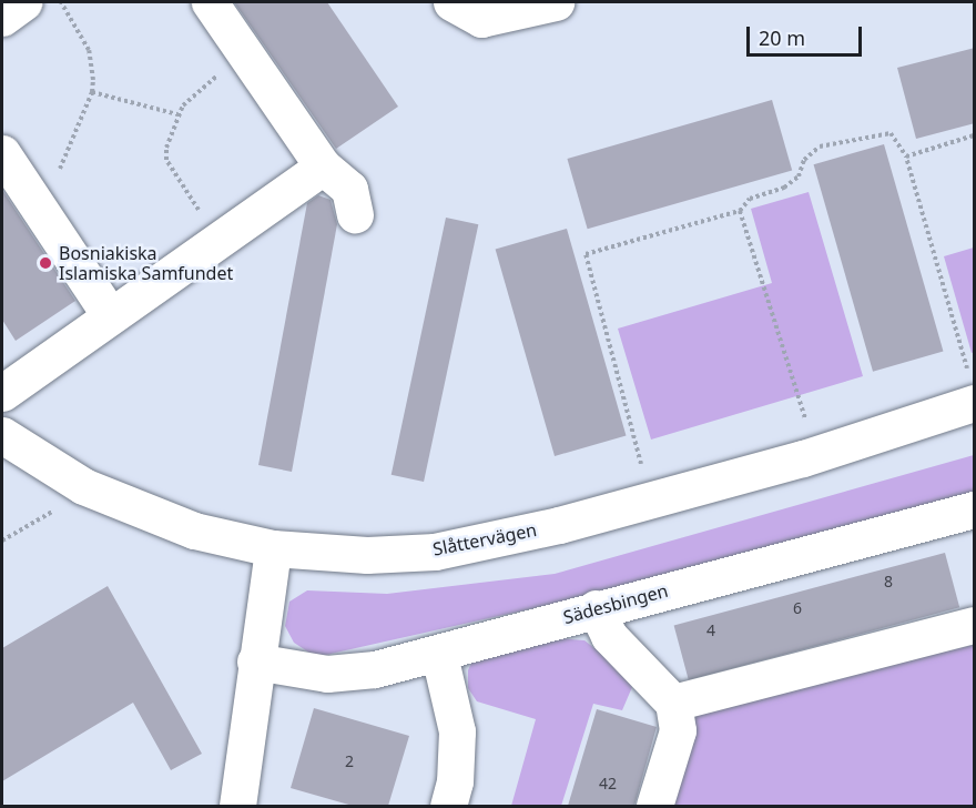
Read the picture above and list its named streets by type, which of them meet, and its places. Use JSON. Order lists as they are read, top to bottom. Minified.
{"streets":{"street":["Slåttervägen","Sädesbingen"]},"places":["Bosniakiska Islamiska Samfundet"],"house_numbers":["8","6","4","2","42"],"scale_bar":"20 m"}
